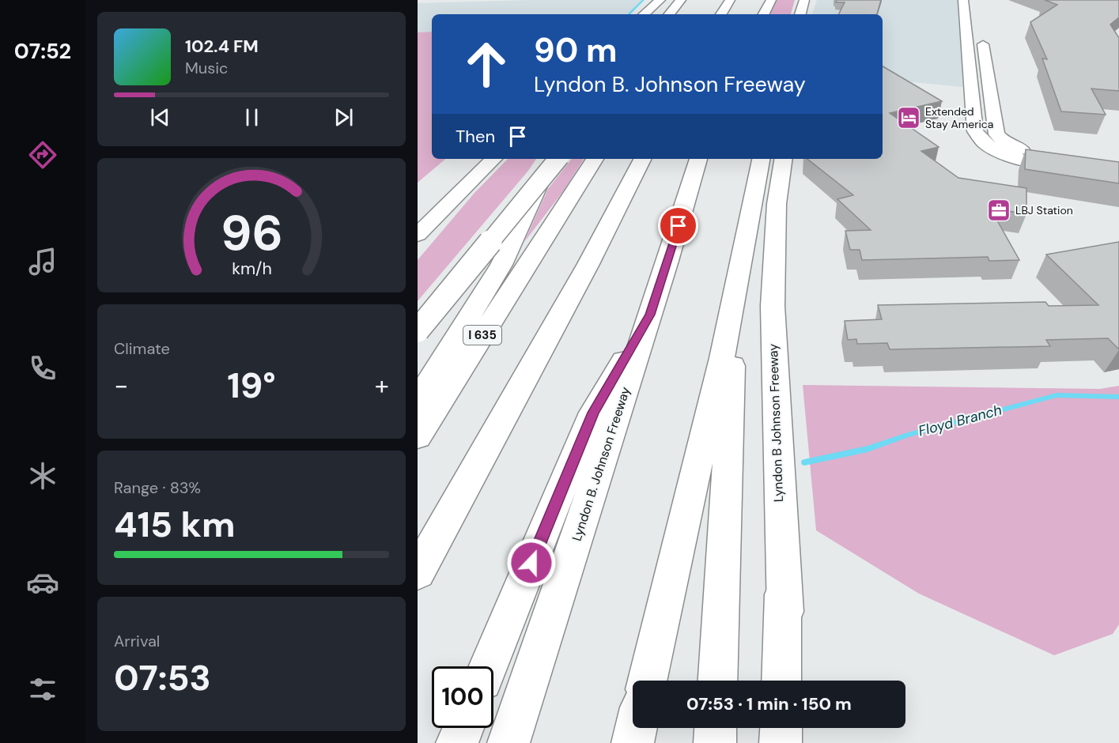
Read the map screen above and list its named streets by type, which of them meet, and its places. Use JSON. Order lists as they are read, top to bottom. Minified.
{"streets":{"main road":["I 635","Lyndon B Johnson Freeway","Lyndon B. Johnson Freeway"]},"water":["Floyd Branch"],"places":{"hotel":["Extended Stay America"],"office":["LBJ Station"]},"page":{"tabs":"07:52","turn":["90 m","Lyndon B. Johnson Freeway"],"song":["102.4 FM","Music"],"then":"Then","tile":["Climate",["Range · 83%","415 km"],["Arrival","07:53"]],"heat":["−","19°","+"],"limit":"100","trip":"07:53 · 1 min · 150 m","gauge":["96","km/h"]}}
